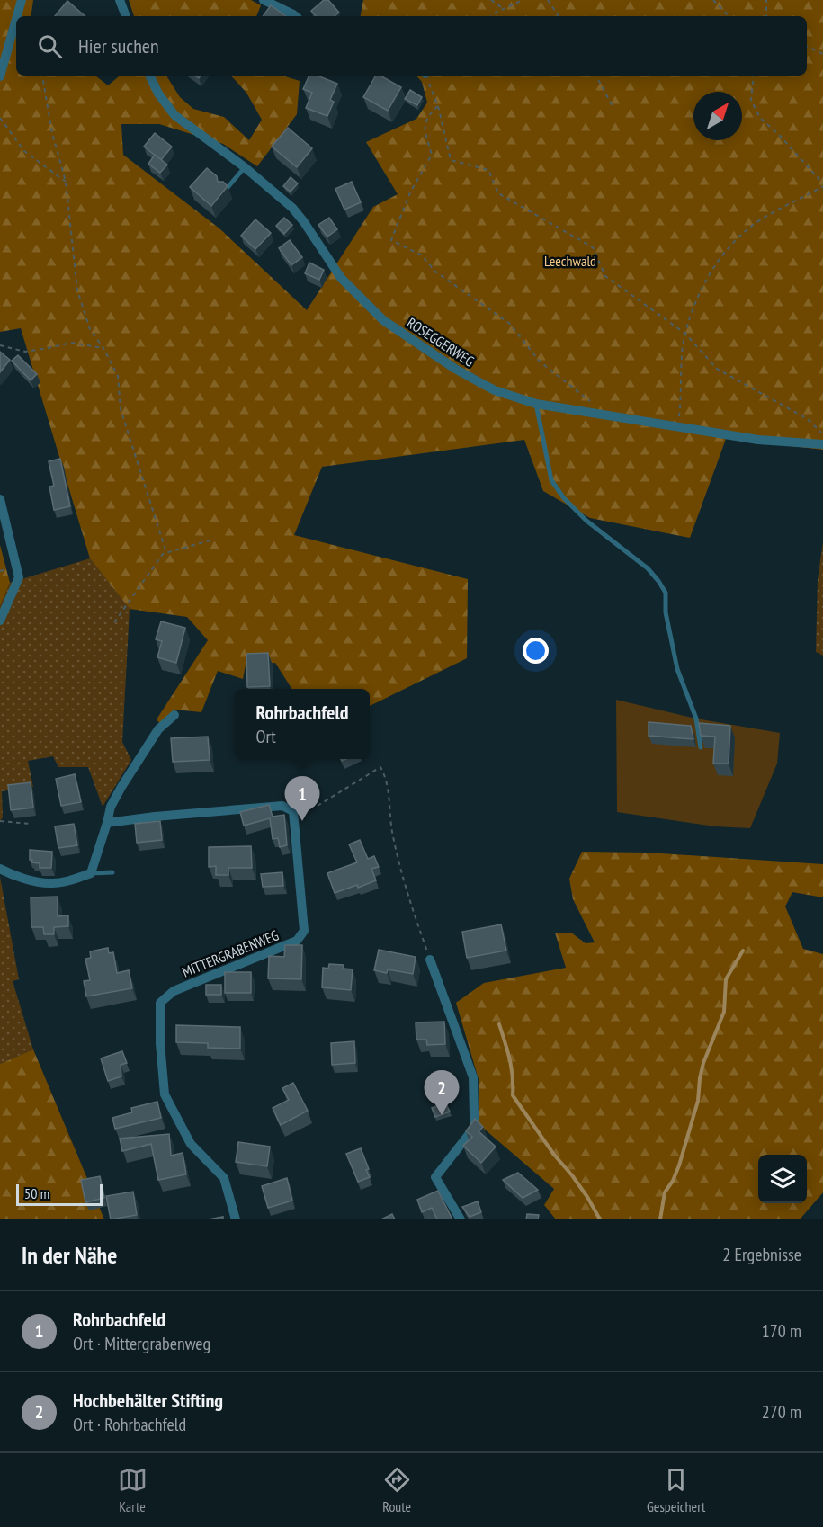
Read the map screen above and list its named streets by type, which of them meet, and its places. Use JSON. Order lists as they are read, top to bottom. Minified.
{"streets":{"street":["ROSEGGERWEG","MITTERGRABENWEG"]},"parks":["Leechwald"],"scale_bar":"50 m","north":"top right","page":{"search":"Hier suchen","popup":["Rohrbachfeld","Ort"],"pins":["1","2"],"scale":"50 m","heading":["In der Nähe","2 Ergebnisse"],"list":[{"mark":"1","name":"Rohrbachfeld","note":"Ort · Mittergrabenweg","value":"170 m"},{"mark":"2","name":"Hochbehälter Stifting","note":"Ort · Rohrbachfeld","value":"270 m"}],"nav":["Karte","Route","Gespeichert"]}}
